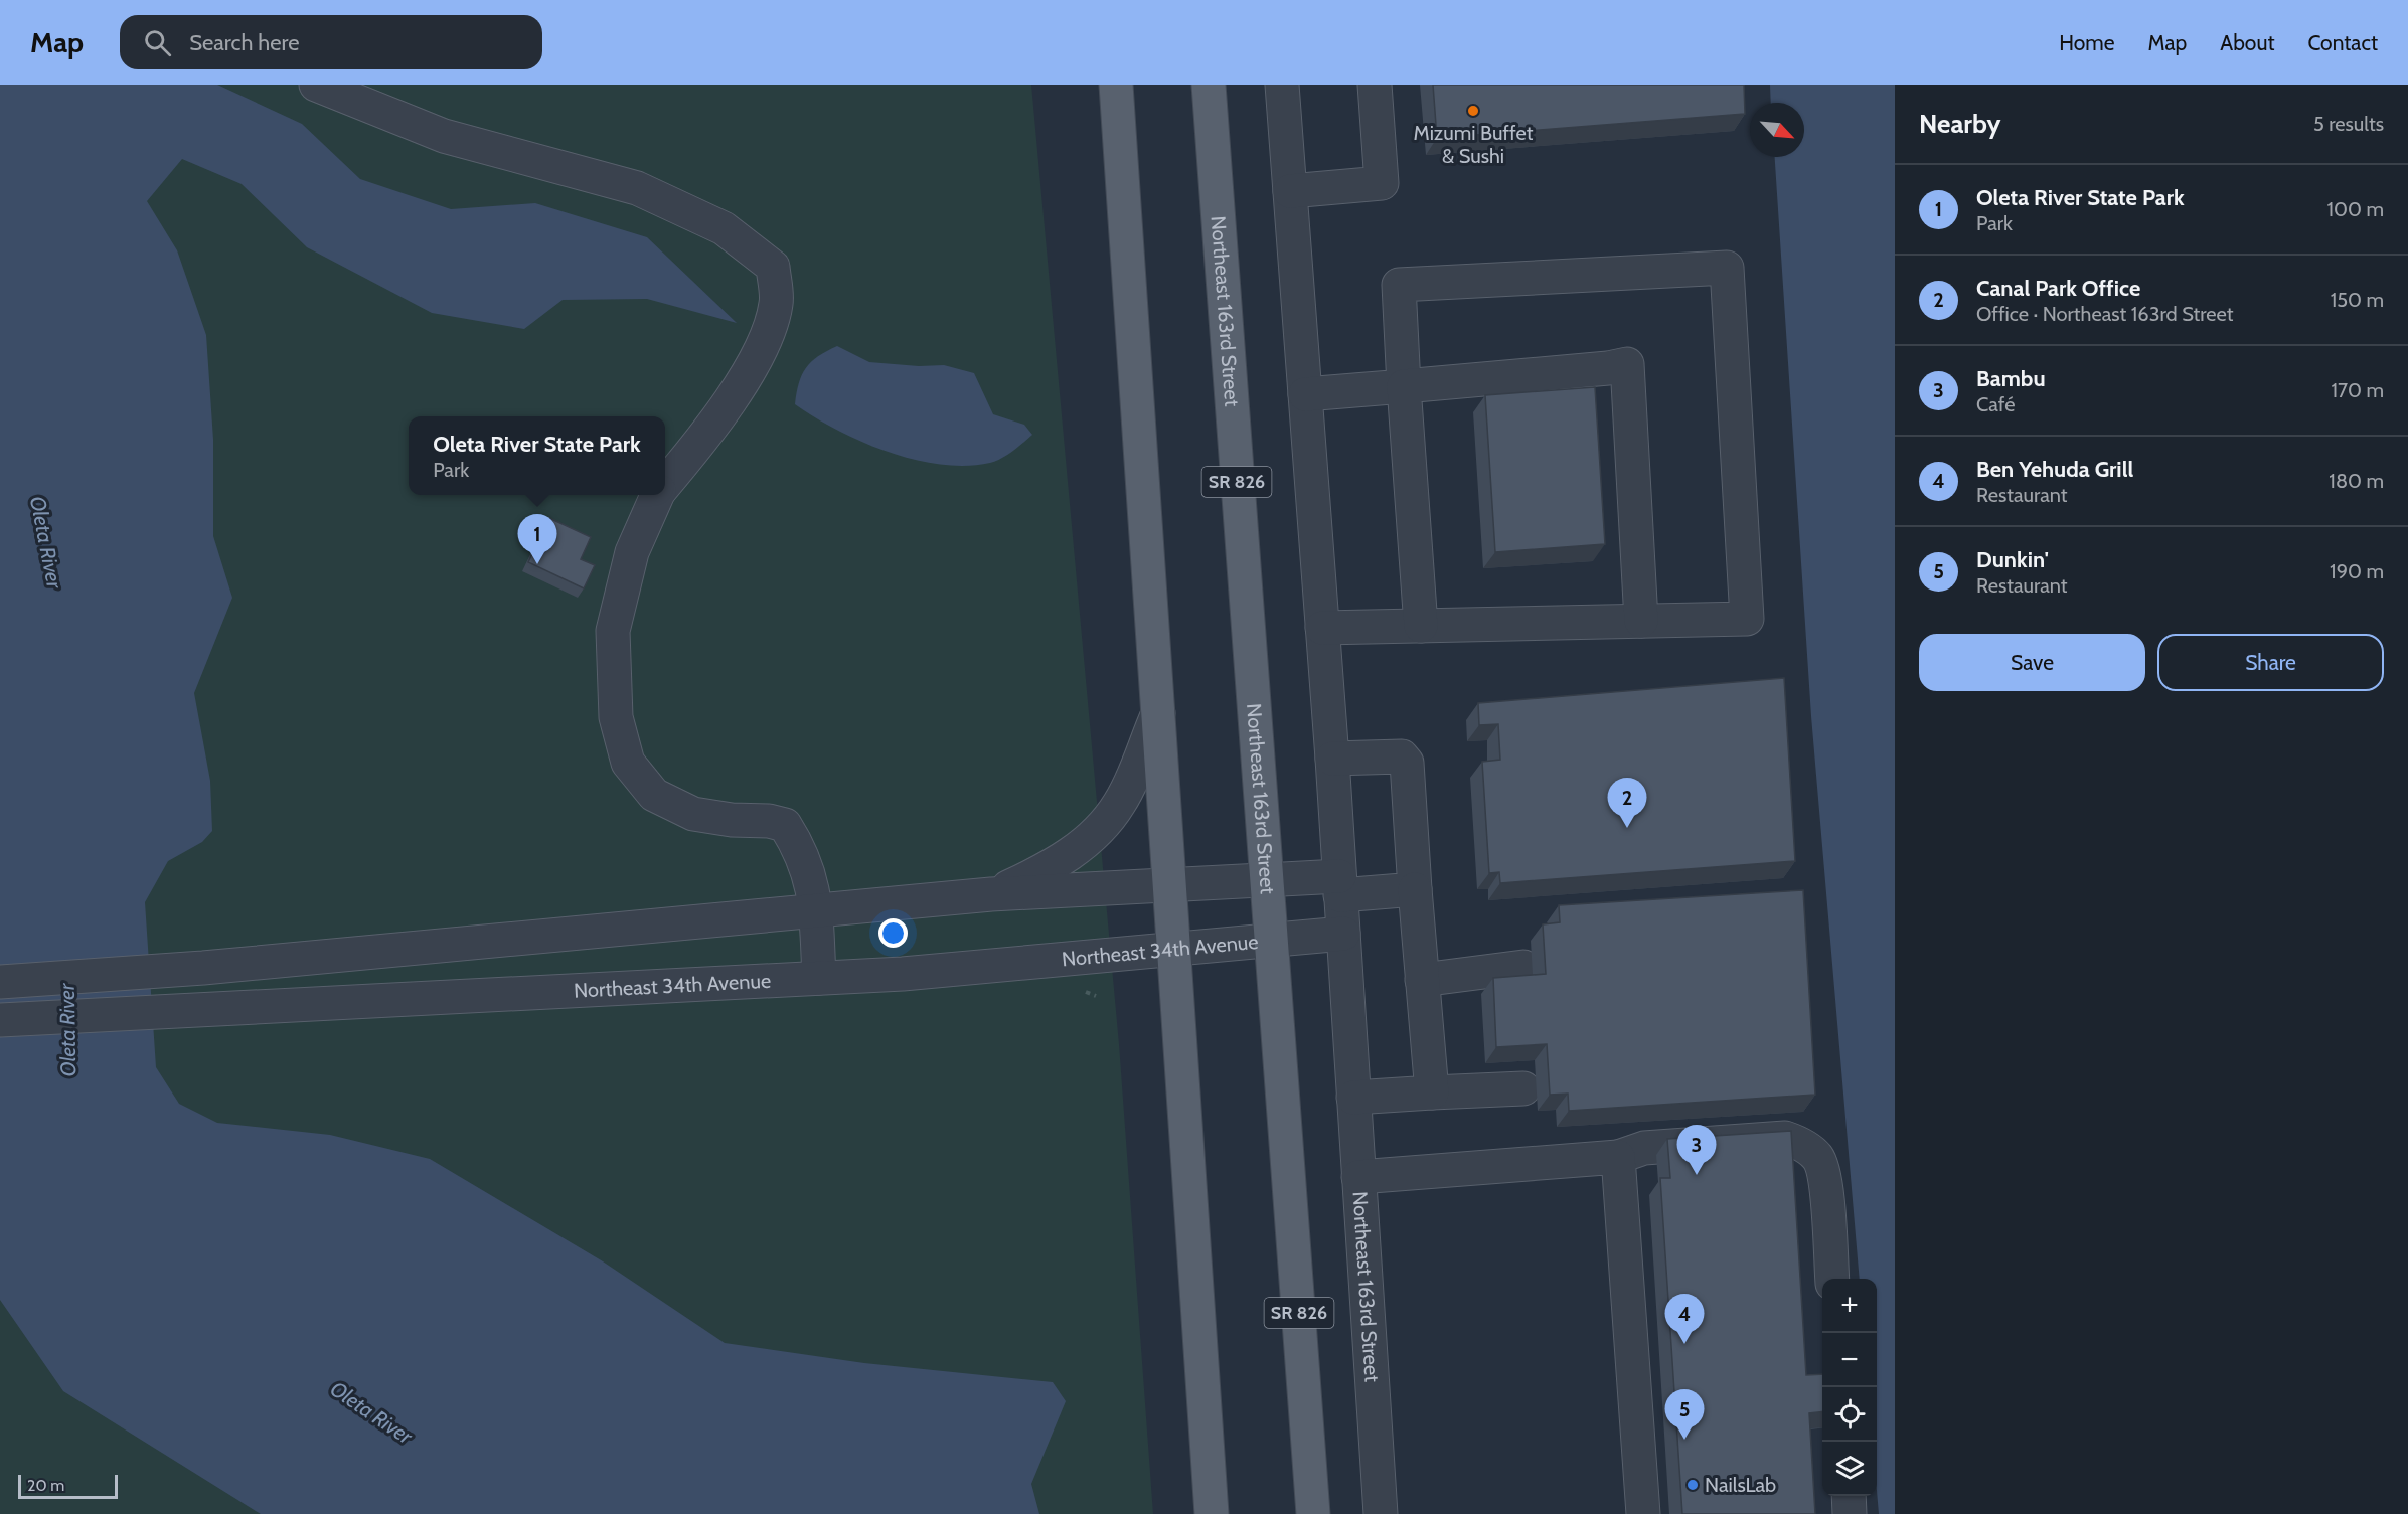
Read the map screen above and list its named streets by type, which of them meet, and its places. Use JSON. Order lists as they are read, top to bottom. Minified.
{"streets":{"main road":["Northeast 163rd Street","SR 826"],"street":["Northeast 34th Avenue"]},"crossings":[["Northeast 163rd Street","Northeast 34th Avenue"]],"water":["Oleta River"],"places":["Mizumi Buffet & Sushi","NailsLab"],"scale_bar":"20 m","north":"bottom right","page":{"header":"Map","search":"Search here","nav":["Home","Map","About","Contact"],"heading":["Nearby","5 results"],"list":[{"mark":"1","name":"Oleta River State Park","note":"Park","value":"100 m"},{"mark":"2","name":"Canal Park Office","note":"Office · Northeast 163rd Street","value":"150 m"},{"mark":"3","name":"Bambu","note":"Café","value":"170 m"},{"mark":"4","name":"Ben Yehuda Grill","note":"Restaurant","value":"180 m"},{"mark":"5","name":"Dunkin'","note":"Restaurant","value":"190 m"}],"popup":["Oleta River State Park","Park"],"pins":["1","2","3","4","5"],"buttons":["Save","Share"],"map_buttons":["+","−"],"scale":"20 m"}}
